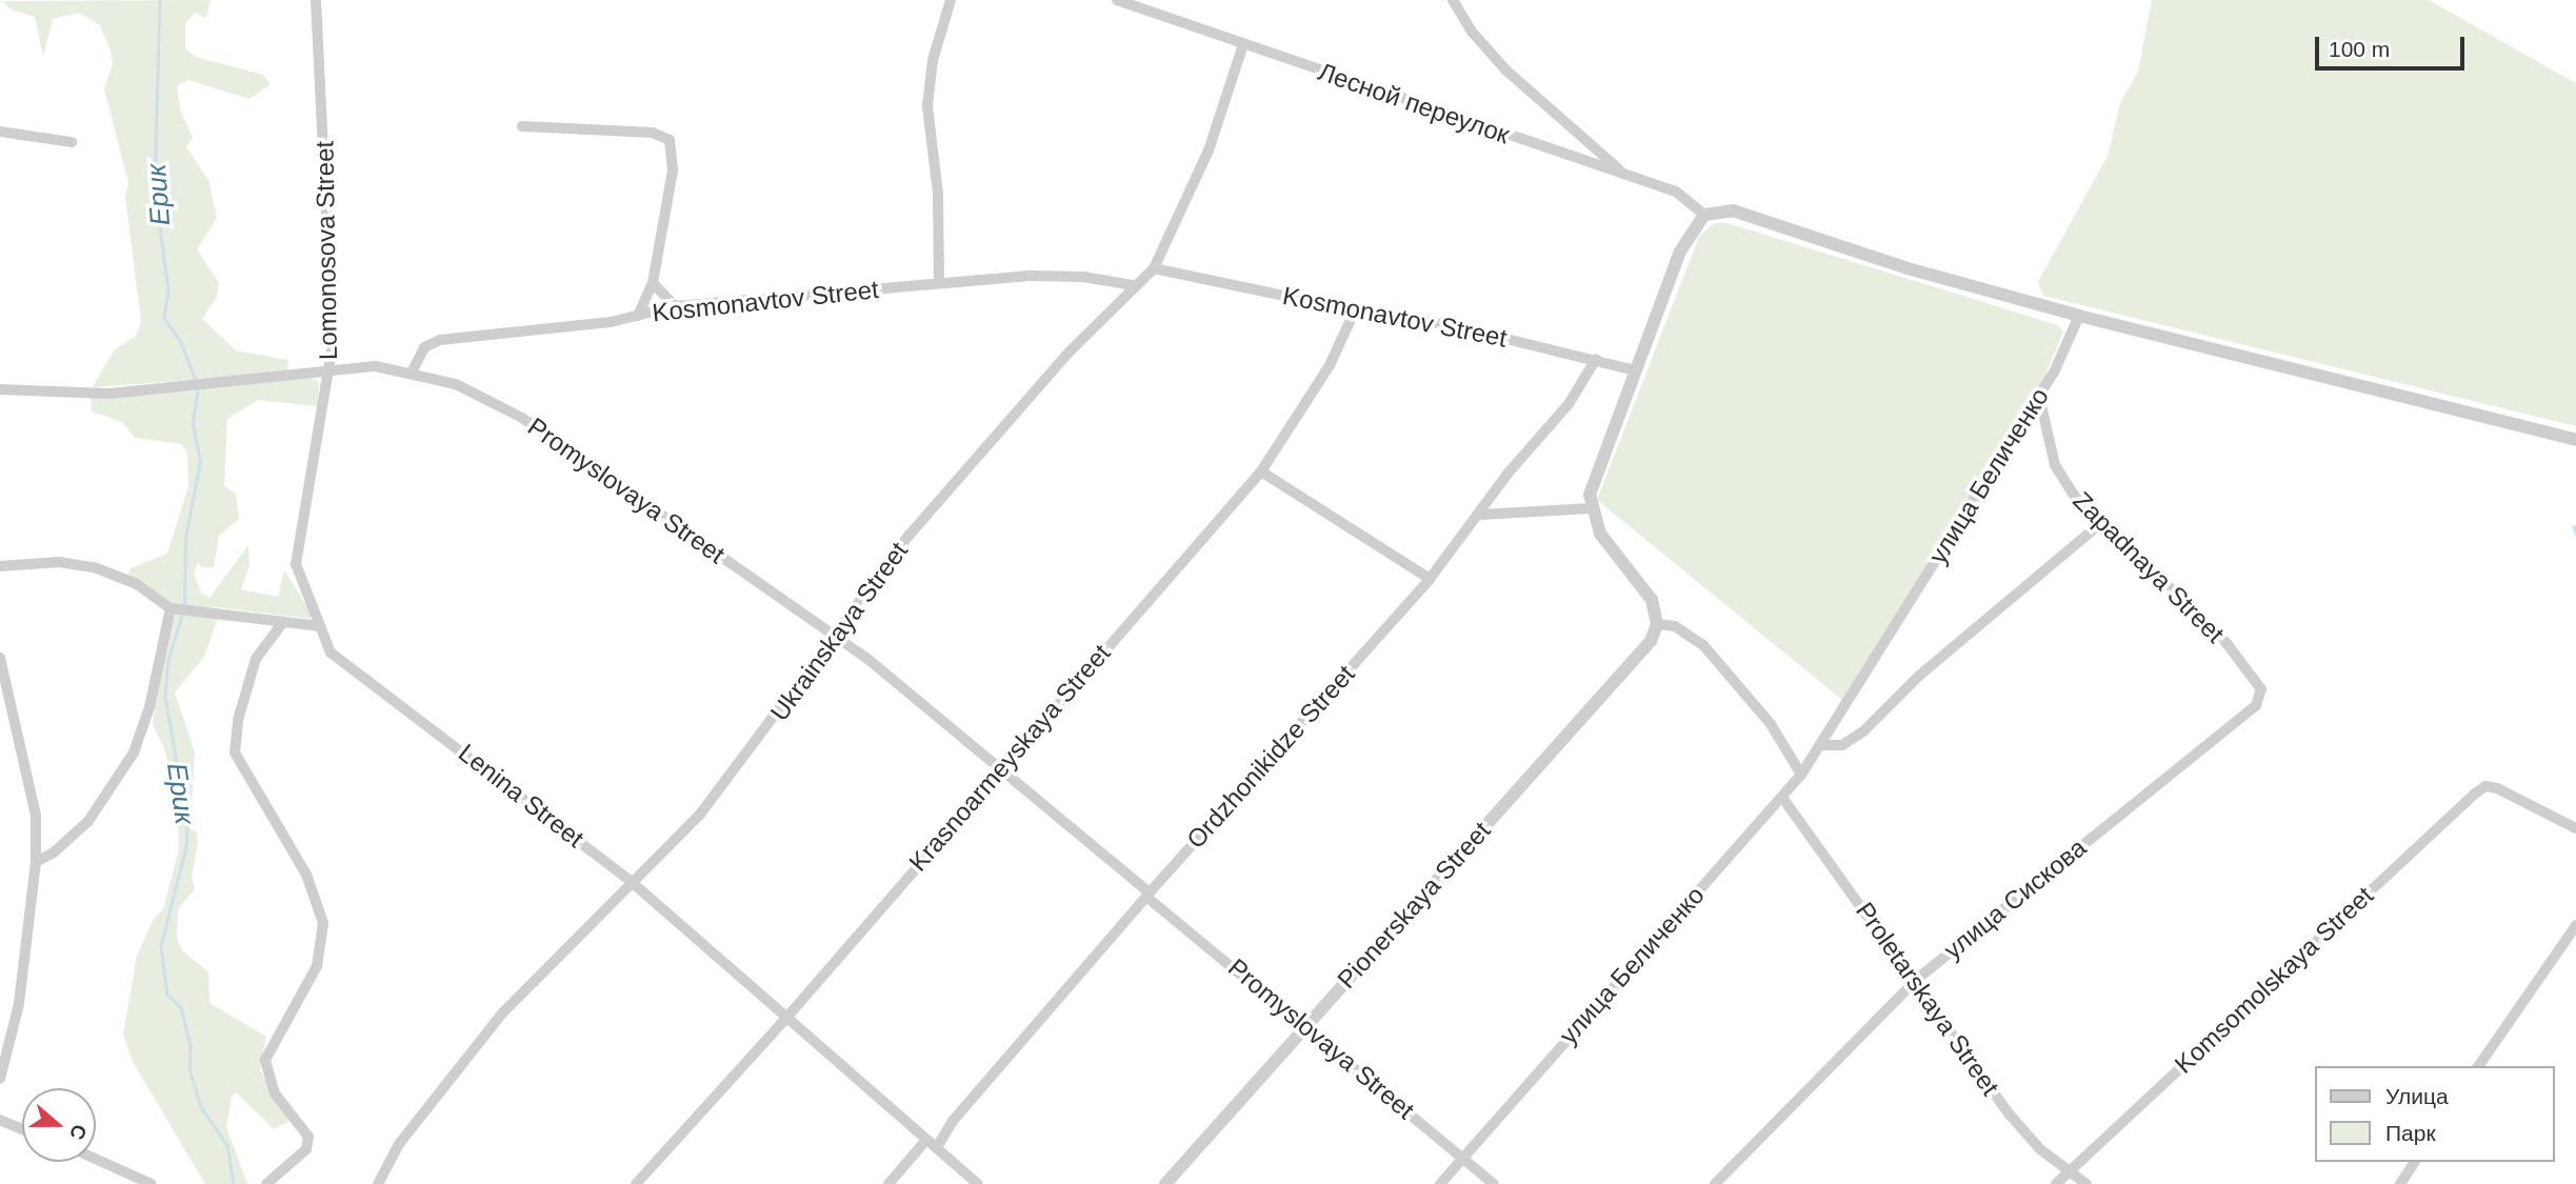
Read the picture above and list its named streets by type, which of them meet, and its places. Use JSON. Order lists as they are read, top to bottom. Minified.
{"streets":{"street":["Лесной переулок","Lomonosova Street","Kosmonavtov Street","улица Беличенко","Promyslovaya Street","Zapadnaya Street","Ukrainskaya Street","Ordzhonikidze Street","Krasnoarmeyskaya Street","Lenina Street","улица Сискова","Pionerskaya Street","Komsomolskaya Street","Proletarskaya Street"]},"crossings":[["Лесной переулок","Ukrainskaya Street"],["Lomonosova Street","Promyslovaya Street"],["Lomonosova Street","Lenina Street"],["Kosmonavtov Street","Promyslovaya Street"],["Kosmonavtov Street","Ukrainskaya Street"],["Kosmonavtov Street","Ordzhonikidze Street"],["Kosmonavtov Street","Krasnoarmeyskaya Street"],["улица Беличенко","Promyslovaya Street"],["улица Беличенко","Zapadnaya Street"],["улица Беличенко","Proletarskaya Street"],["Promyslovaya Street","Ukrainskaya Street"],["Promyslovaya Street","Ordzhonikidze Street"],["Promyslovaya Street","Krasnoarmeyskaya Street"],["Promyslovaya Street","Pionerskaya Street"],["Zapadnaya Street","улица Сискова"],["Ukrainskaya Street","Lenina Street"],["Ordzhonikidze Street","Lenina Street"],["Krasnoarmeyskaya Street","Lenina Street"],["улица Сискова","Proletarskaya Street"],["Komsomolskaya Street","Proletarskaya Street"]],"water":["Ерик"],"legend":["Улица","Парк"],"scale_bar":"100 m","north":"right"}
